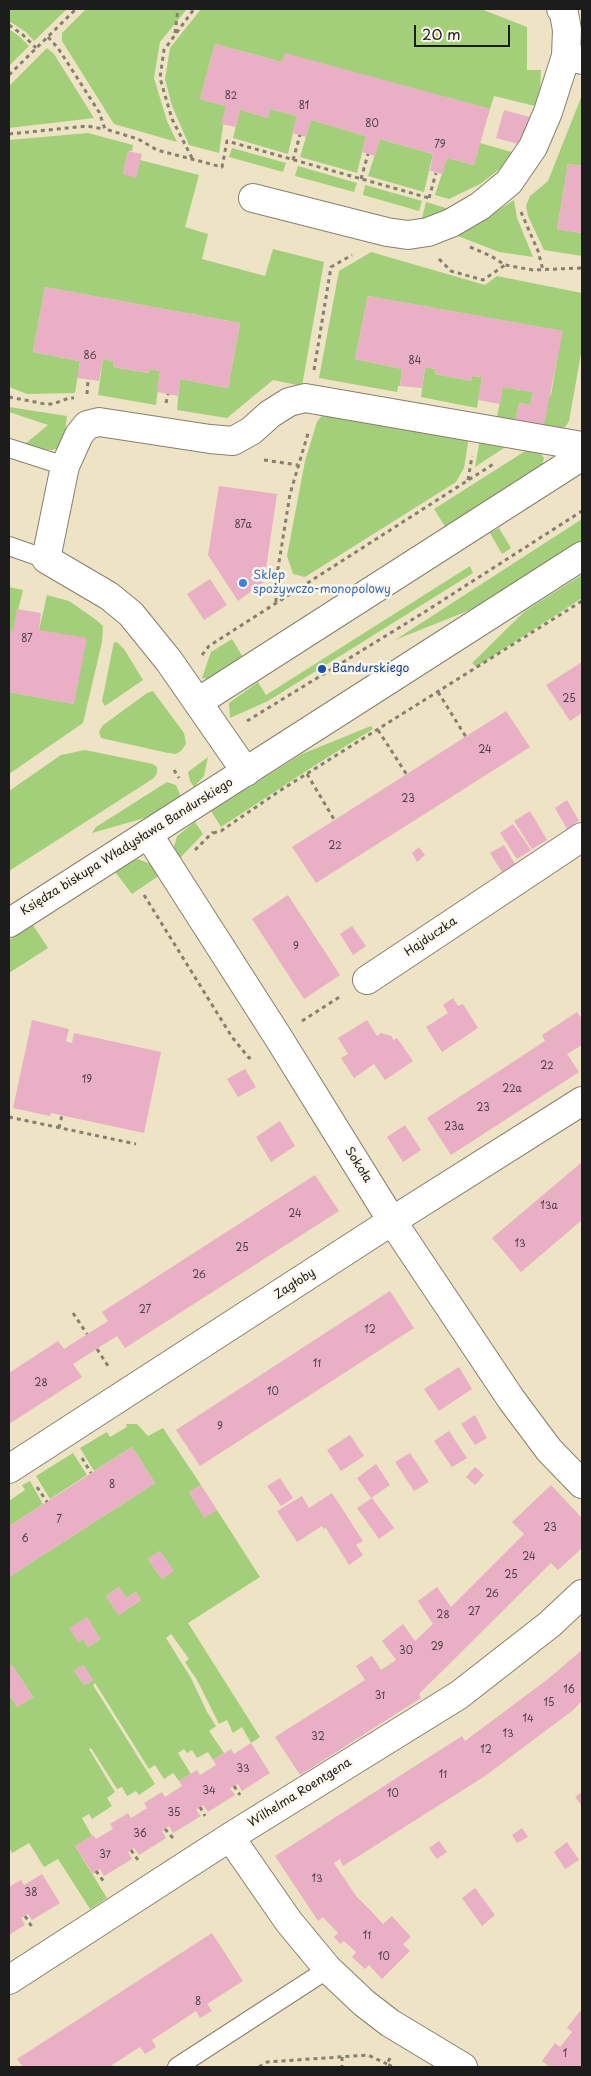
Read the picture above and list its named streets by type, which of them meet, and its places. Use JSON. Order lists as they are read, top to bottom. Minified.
{"streets":{"street":["Księdza biskupa Władysława Bandurskiego","Hajduczka","Sokoła","Zagłoby","Wilhelma Roentgena"]},"crossings":[["Księdza biskupa Władysława Bandurskiego","Sokoła"],["Sokoła","Zagłoby"]],"places":["Sklep spożywczo-monopolowy","Bandurskiego"],"house_numbers":["82","81","80","79","86","84","87a","87","25","24","23","22","9","22","19","22a","23","23a","13a","24","13","25","26","27","12","11","28","10","9","8","7","23","6","24","25","26","27","28","29","30","16","31","15","14","13","32","12","33","11","34","10","35","36","37","13","38","11","10","8","1"],"scale_bar":"20 m"}
